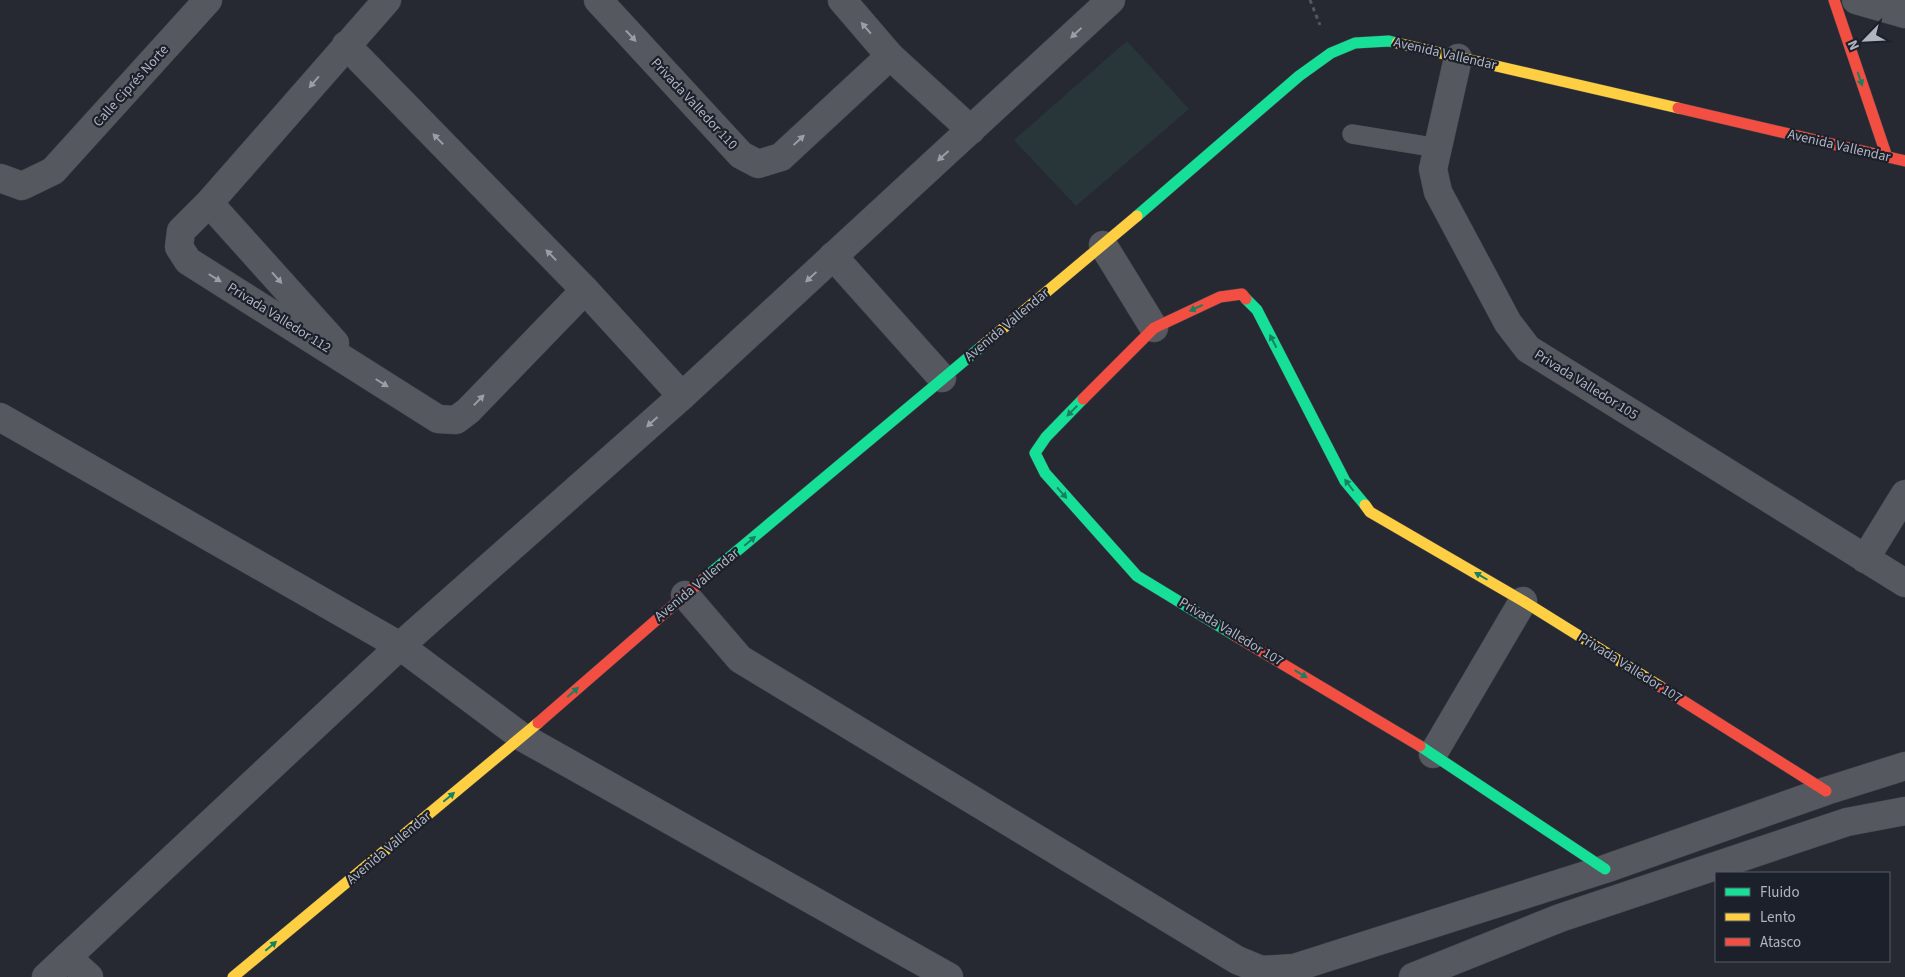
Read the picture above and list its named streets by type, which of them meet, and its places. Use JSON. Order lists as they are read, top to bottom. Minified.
{"streets":{"street":["Avenida Vallendar","Calle Ciprés Norte","Privada Valledor 110","Privada Valledor 112","Privada Valledor 105","Privada Valledor 107"]},"crossings":[["Avenida Vallendar","Privada Valledor 105"]],"one_way":["Avenida Vallendar"],"legend":["Fluido","Lento","Atasco"],"north":"bottom left"}
